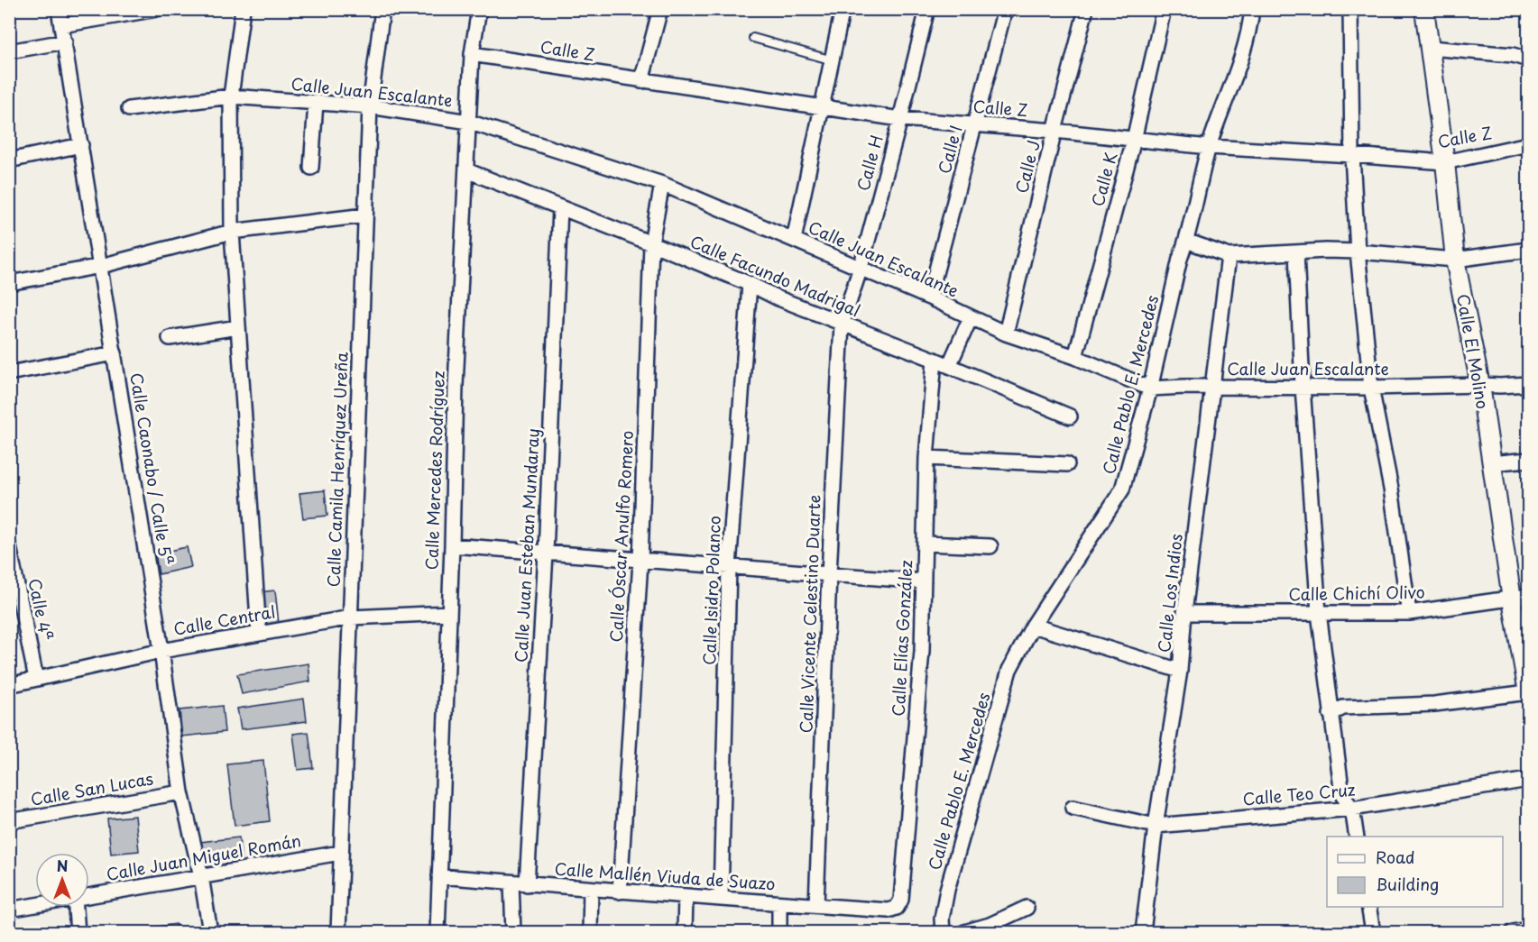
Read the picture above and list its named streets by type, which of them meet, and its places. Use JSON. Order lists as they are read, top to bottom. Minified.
{"streets":{"street":["Calle Z","Calle Juan Escalante","Calle I","Calle H","Calle J","Calle K","Calle Facundo Madrigal","Calle El Molino","Calle Pablo E. Mercedes","Calle Caonabo / Calle 5ª","Calle Camila Henríquez Ureña","Calle Mercedes Rodríguez","Calle Óscar Anulfo Romero","Calle Juan Esteban Mundaray","Calle Isidro Polanco","Calle Los Indios","Calle Chichí Olivo","Calle 4ª","Calle Vicente Celestino Duarte","Calle Central","Calle Elías González","Calle San Lucas","Calle Teo Cruz","Calle Juan Miguel Román","Calle Mallén Viuda de Suazo"]},"crossings":[["Calle Z","Calle I"],["Calle Z","Calle H"],["Calle Z","Calle J"],["Calle Z","Calle K"],["Calle Z","Calle El Molino"],["Calle Z","Calle Pablo E. Mercedes"],["Calle Z","Calle Mercedes Rodríguez"],["Calle Juan Escalante","Calle I"],["Calle Juan Escalante","Calle H"],["Calle Juan Escalante","Calle J"],["Calle Juan Escalante","Calle K"],["Calle Juan Escalante","Calle El Molino"],["Calle Juan Escalante","Calle Pablo E. Mercedes"],["Calle Juan Escalante","Calle Camila Henríquez Ureña"],["Calle Juan Escalante","Calle Mercedes Rodríguez"],["Calle Juan Escalante","Calle Óscar Anulfo Romero"],["Calle Juan Escalante","Calle Los Indios"],["Calle H","Calle Facundo Madrigal"],["Calle H","Calle Vicente Celestino Duarte"],["Calle Facundo Madrigal","Calle Mercedes Rodríguez"],["Calle Facundo Madrigal","Calle Óscar Anulfo Romero"],["Calle Facundo Madrigal","Calle Juan Esteban Mundaray"],["Calle Facundo Madrigal","Calle Isidro Polanco"],["Calle Facundo Madrigal","Calle Vicente Celestino Duarte"],["Calle Facundo Madrigal","Calle Elías González"],["Calle El Molino","Calle Chichí Olivo"],["Calle Caonabo / Calle 5ª","Calle Central"],["Calle Caonabo / Calle 5ª","Calle San Lucas"],["Calle Caonabo / Calle 5ª","Calle Juan Miguel Román"],["Calle Camila Henríquez Ureña","Calle Central"],["Calle Camila Henríquez Ureña","Calle Juan Miguel Román"],["Calle Mercedes Rodríguez","Calle Central"],["Calle Mercedes Rodríguez","Calle Mallén Viuda de Suazo"],["Calle Óscar Anulfo Romero","Calle Mallén Viuda de Suazo"],["Calle Juan Esteban Mundaray","Calle Mallén Viuda de Suazo"],["Calle Isidro Polanco","Calle Mallén Viuda de Suazo"],["Calle Los Indios","Calle Chichí Olivo"],["Calle Los Indios","Calle Teo Cruz"],["Calle 4ª","Calle Central"],["Calle Vicente Celestino Duarte","Calle Mallén Viuda de Suazo"],["Calle Elías González","Calle Mallén Viuda de Suazo"]],"legend":["Road","Building"],"north":"top"}
